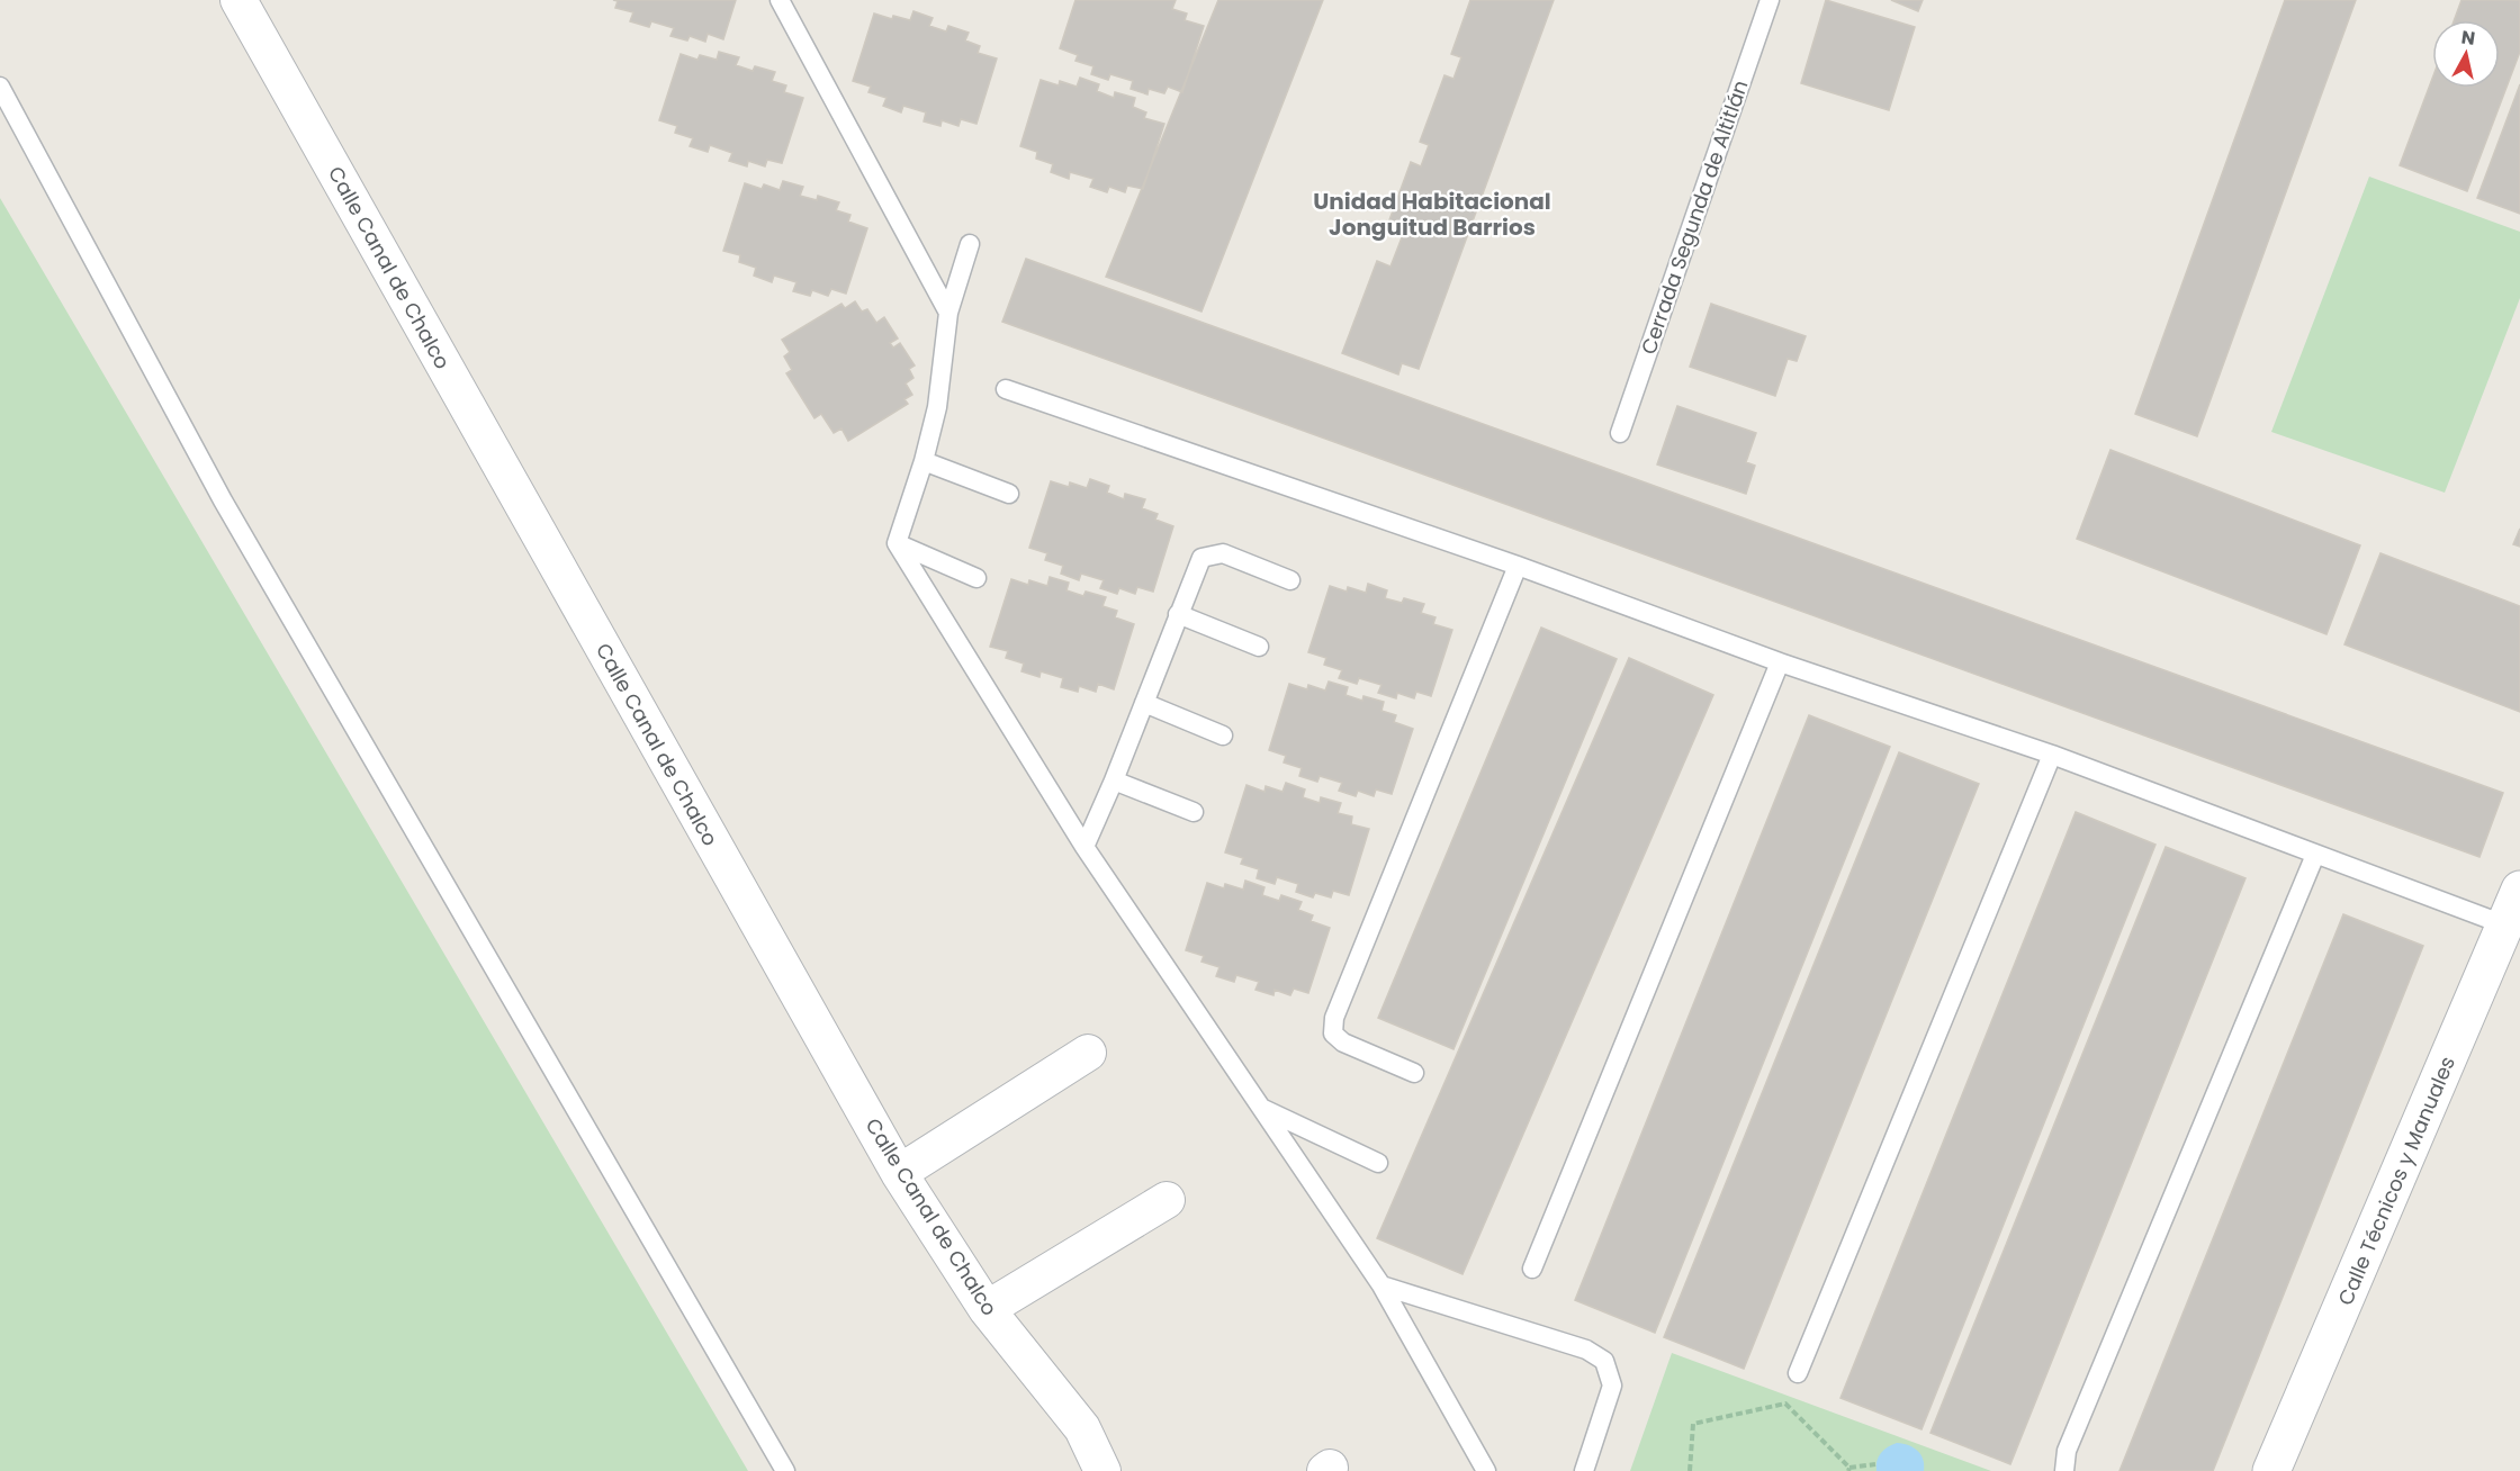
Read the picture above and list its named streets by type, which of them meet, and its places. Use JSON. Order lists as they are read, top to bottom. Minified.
{"streets":{"street":["Calle Canal de Chalco","Calle Técnicos y Manuales"],"lane":["Cerrada Segunda de Altitlán"]},"districts":["Unidad Habitacional Jonguitud Barrios"],"north":"top"}
